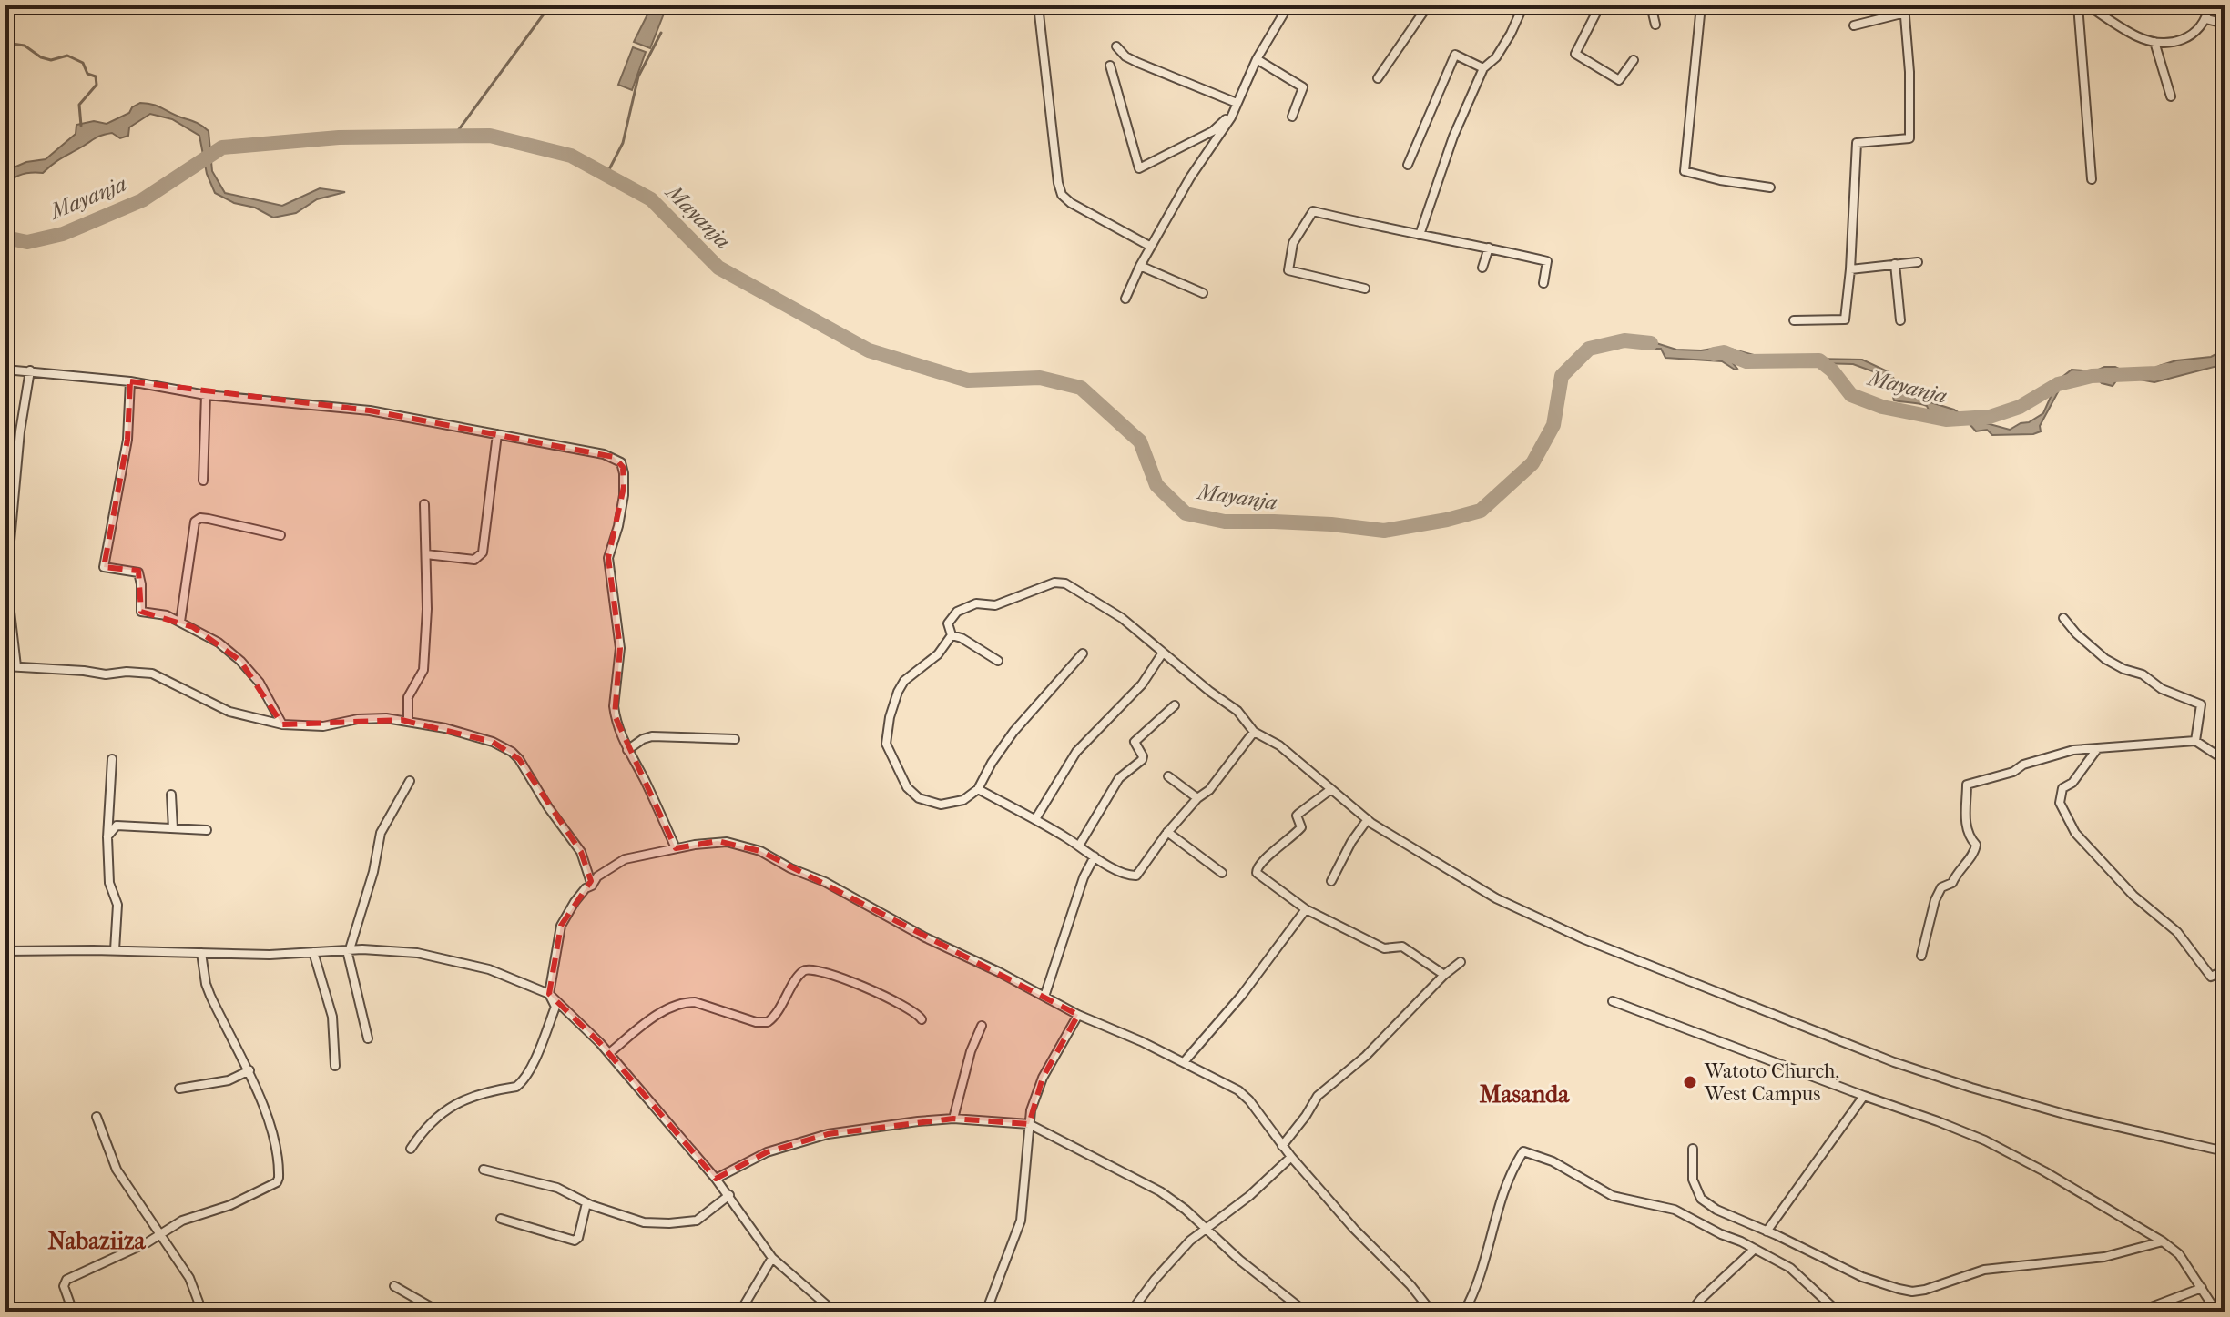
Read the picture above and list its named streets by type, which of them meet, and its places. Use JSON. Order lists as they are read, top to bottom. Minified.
{"districts":["Masanda","Nabaziiza"],"water":["Mayanja"],"places":["Watoto Church, West Campus"]}
